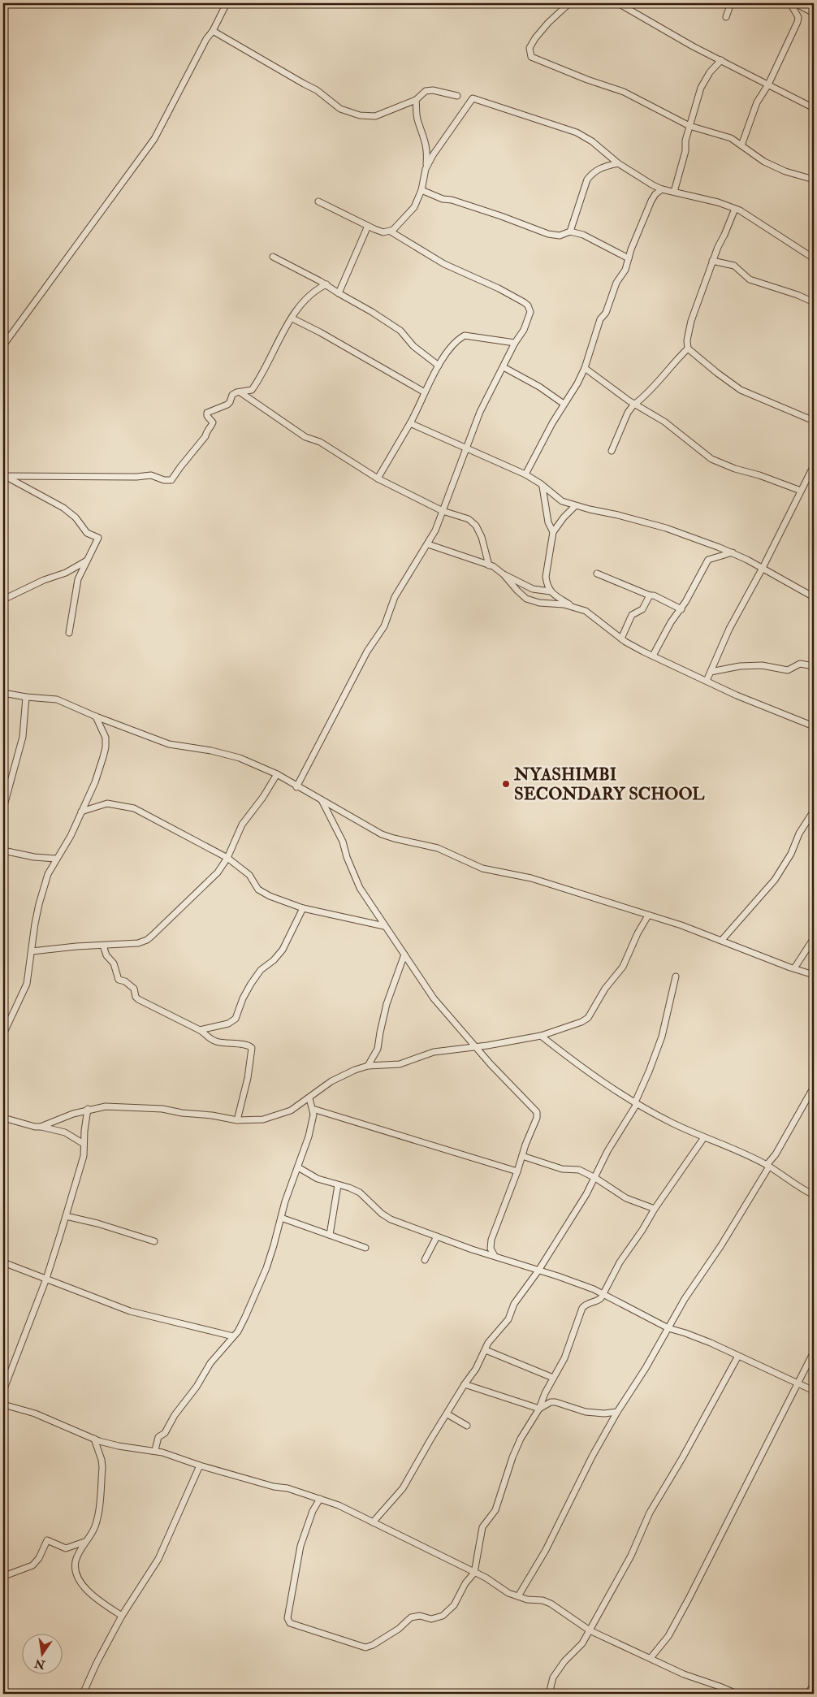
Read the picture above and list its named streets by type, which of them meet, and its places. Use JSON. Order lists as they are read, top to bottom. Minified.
{"places":["NYASHIMBI SECONDARY SCHOOL"],"north":"bottom"}
